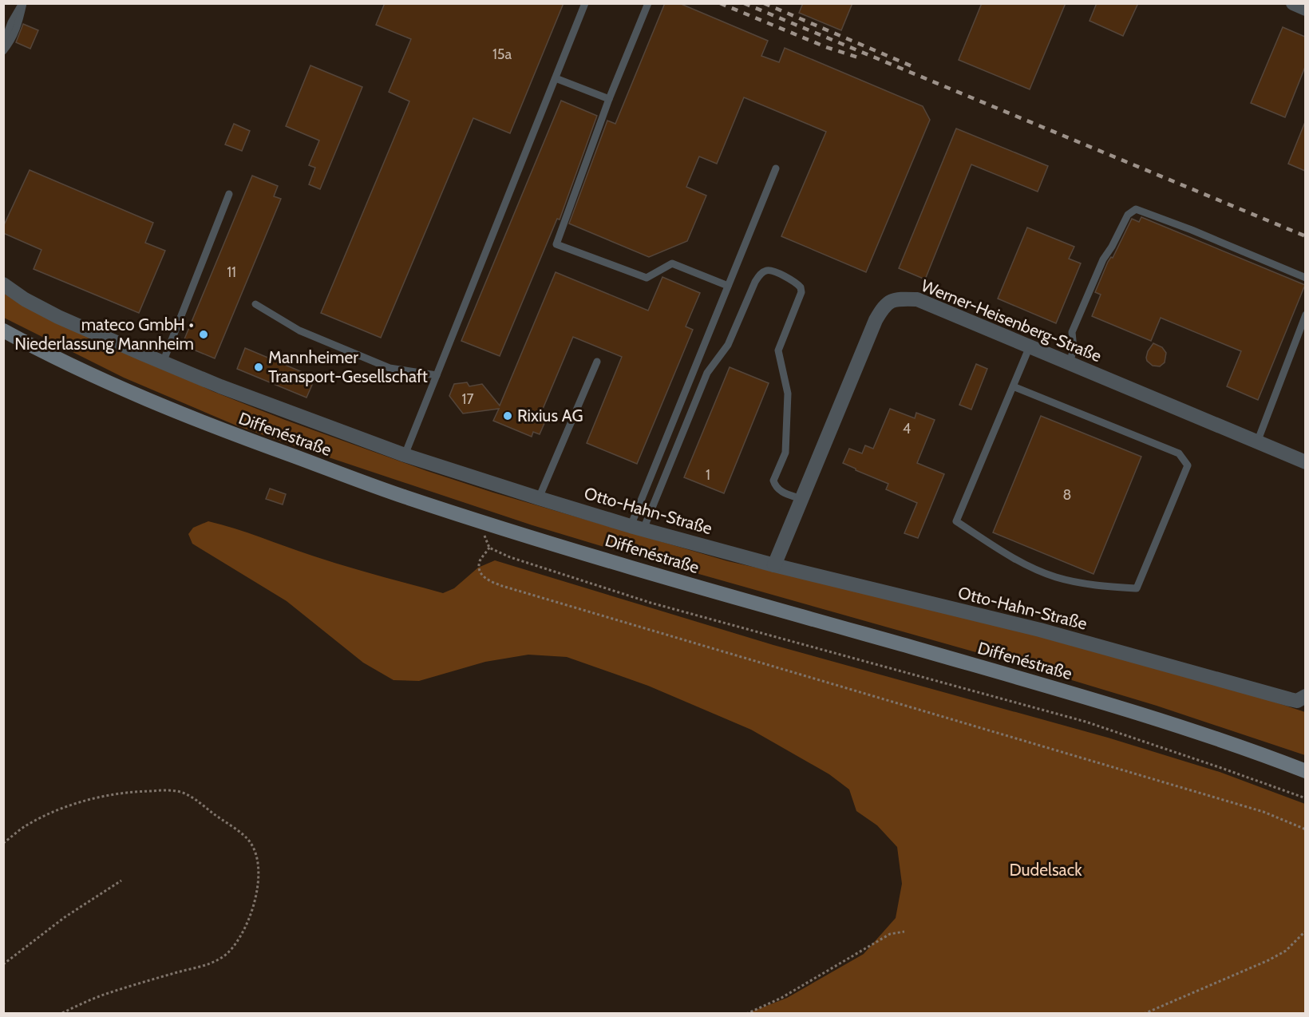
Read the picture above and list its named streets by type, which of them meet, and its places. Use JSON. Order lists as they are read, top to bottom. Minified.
{"streets":{"main road":["Diffenéstraße"],"street":["Werner-Heisenberg-Straße","Otto-Hahn-Straße"]},"crossings":[["Werner-Heisenberg-Straße","Otto-Hahn-Straße"]],"parks":["Dudelsack"],"places":["mateco GmbH • Niederlassung Mannheim","Mannheimer Transport-Gesellschaft","Rixius AG"],"house_numbers":["15a","11","17","4","1","8"]}
